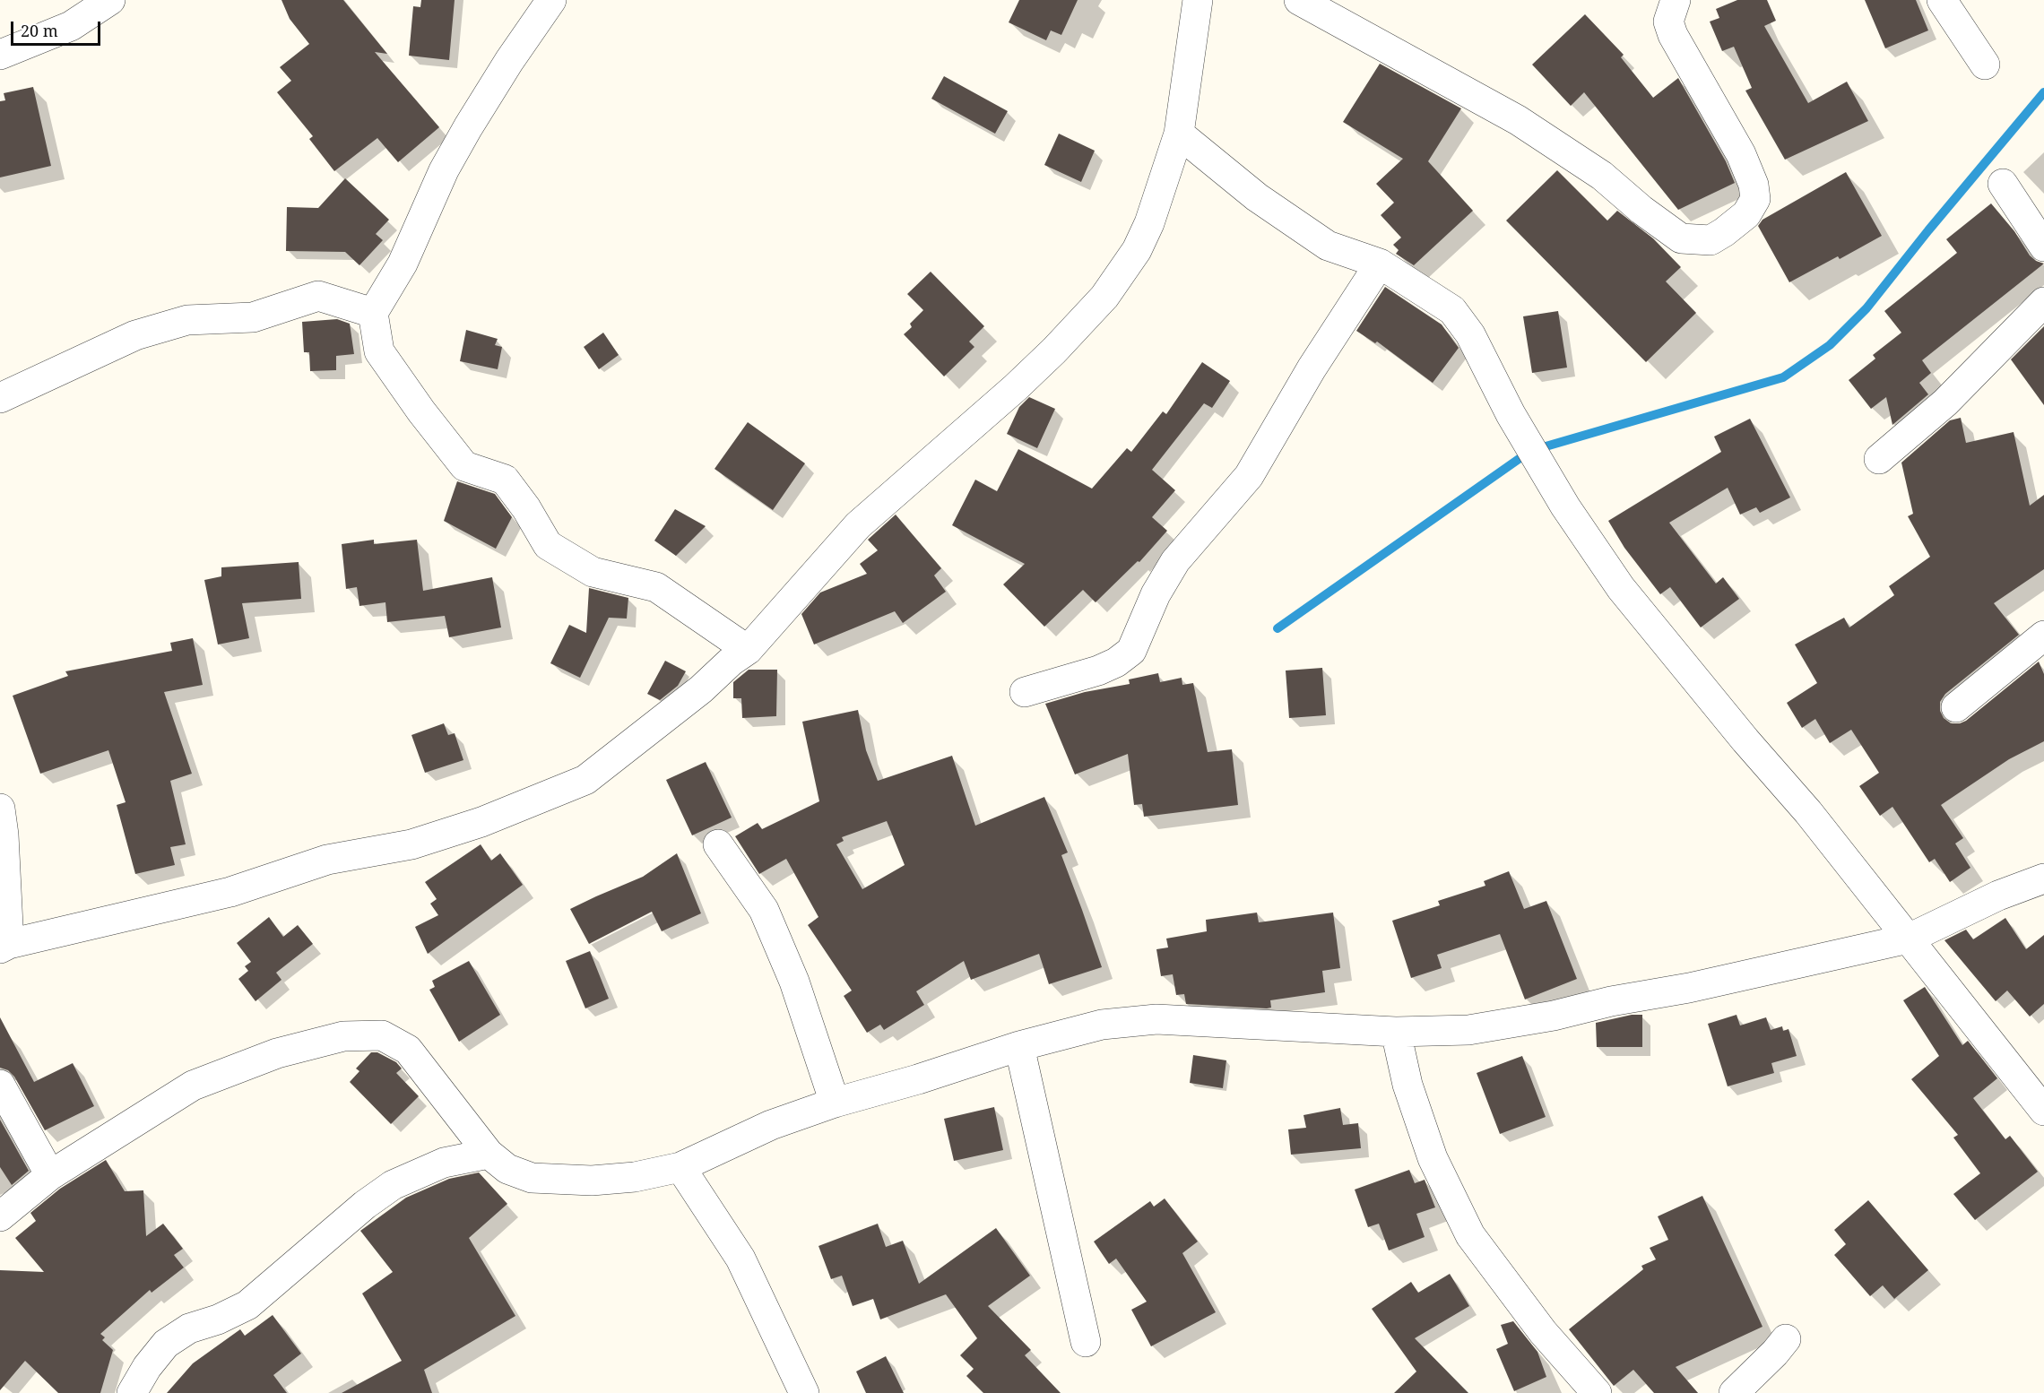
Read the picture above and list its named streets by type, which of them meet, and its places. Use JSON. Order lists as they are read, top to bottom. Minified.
{"scale_bar":"20 m"}
